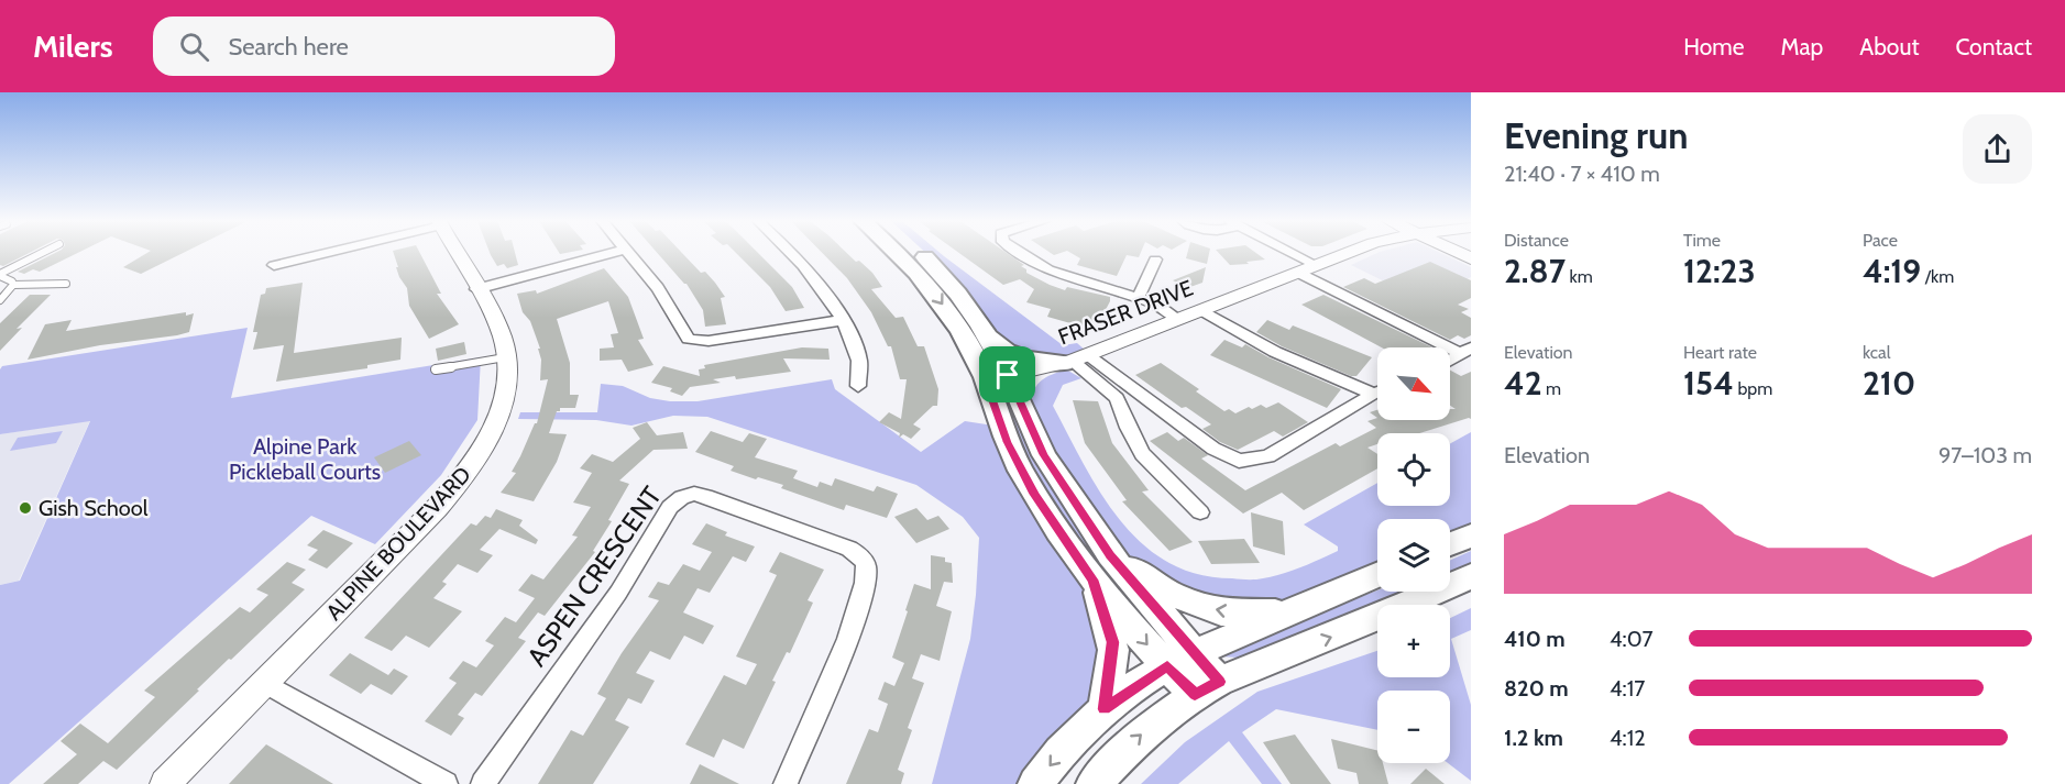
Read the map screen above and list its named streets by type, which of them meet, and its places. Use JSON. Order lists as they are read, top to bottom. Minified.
{"streets":{"street":["FRASER DRIVE","ALPINE BOULEVARD","ASPEN CRESCENT"]},"parks":["Alpine Park Pickleball Courts"],"places":["Gish School"],"north":"bottom right","page":{"header":"Milers","search":"Search here","nav":["Home","Map","About","Contact"],"heading":["Evening run","21:40 · 7 × 410 m"],"stats":[["Distance","2.87 km"],["Time","12:23"],["Pace","4:19 /km"],["Elevation","42 m"],["Heart rate","154 bpm"],["kcal","210"]],"map_buttons":["+","−"],"chart":["Elevation","97–103 m"],"list":[{"name":"410 m","note":"4:07"},{"name":"820 m","note":"4:17"},{"name":"1.2 km","note":"4:12"}]}}
